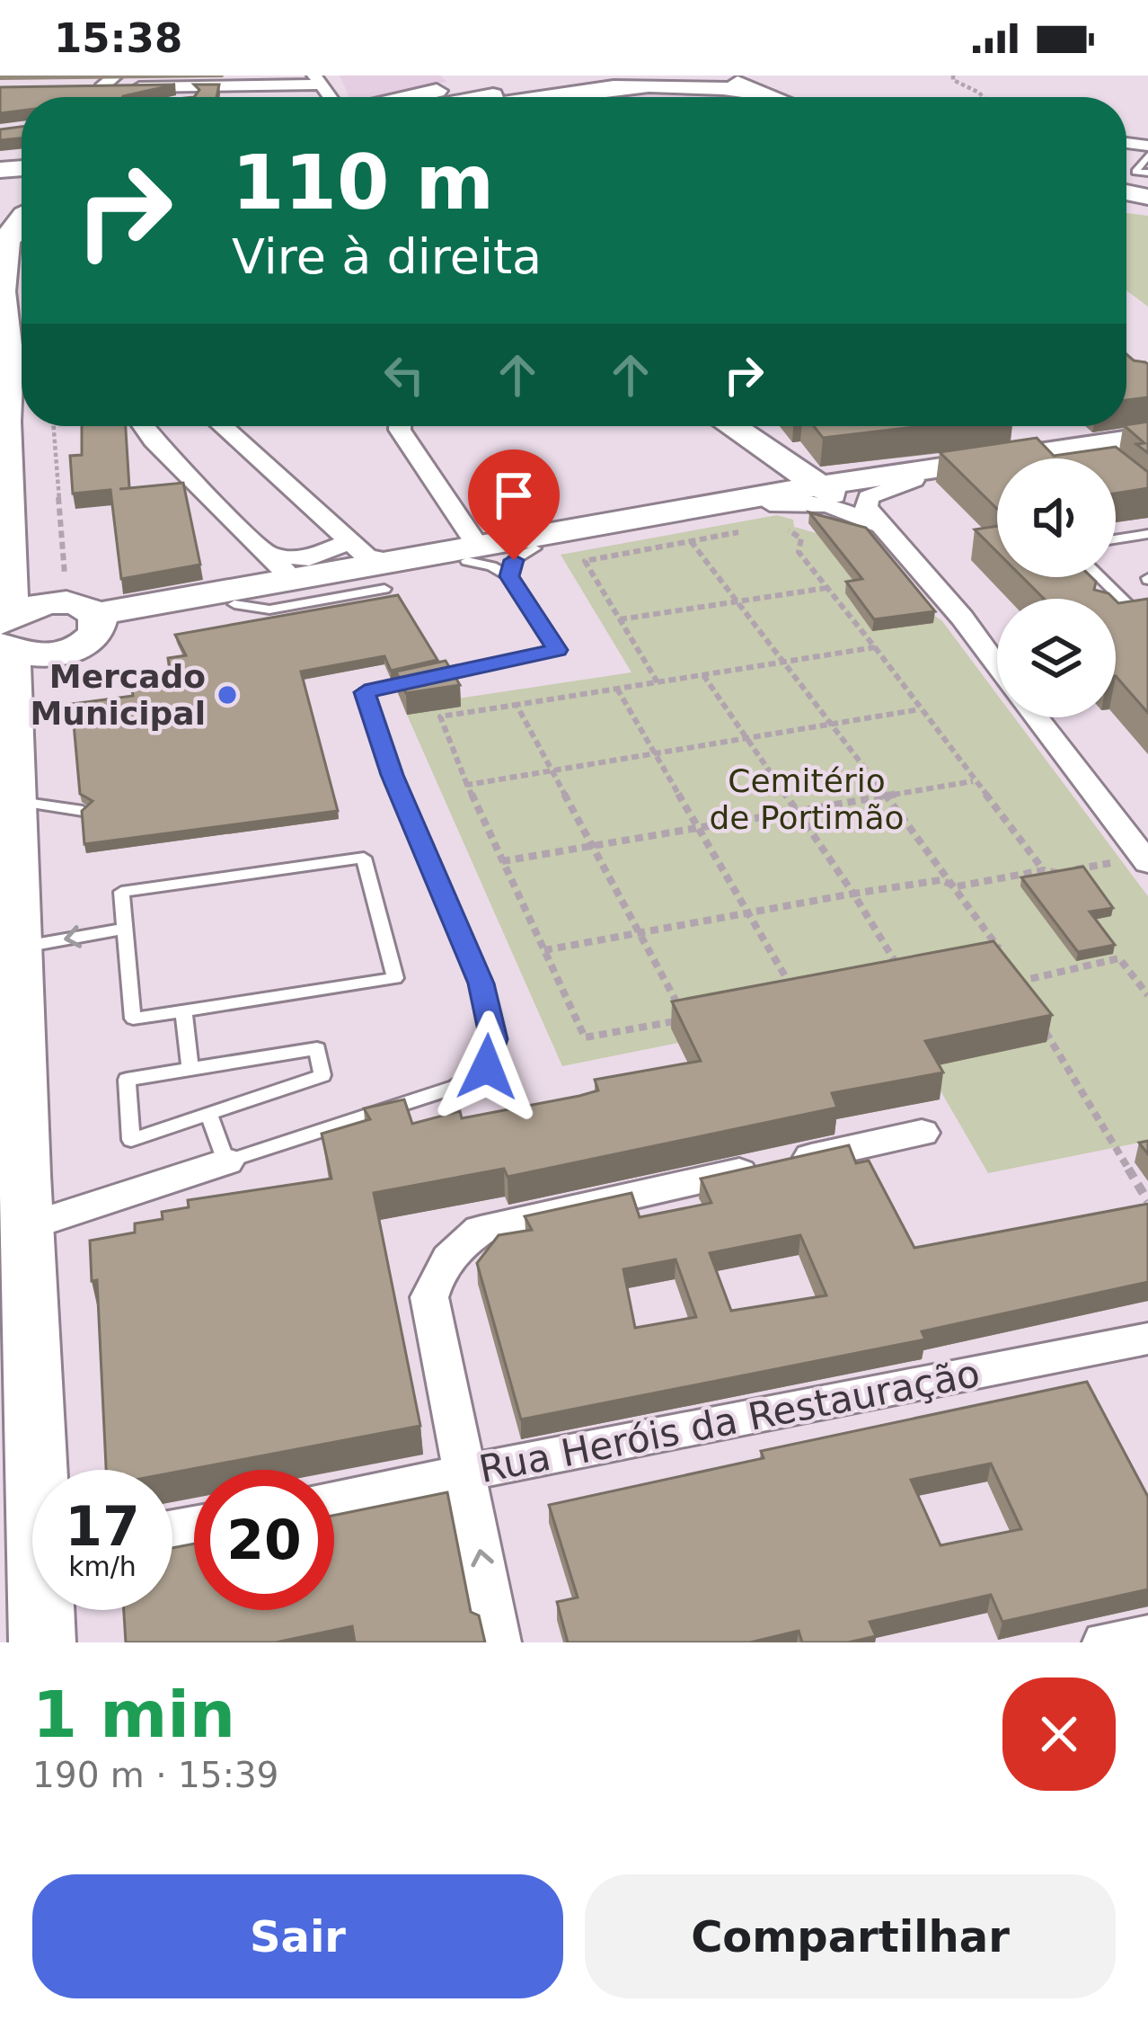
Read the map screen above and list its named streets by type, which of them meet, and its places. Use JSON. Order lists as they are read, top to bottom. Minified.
{"streets":{"street":["Rua Heróis da Restauração"]},"parks":["Cemitério de Portimão"],"places":["Mercado Municipal"],"page":{"status":"15:38","turn":["110 m","Vire à direita"],"speed":"17 km/h","limit":"20","heading":["1 min","190 m · 15:39"],"buttons":["Sair","Compartilhar"]}}
